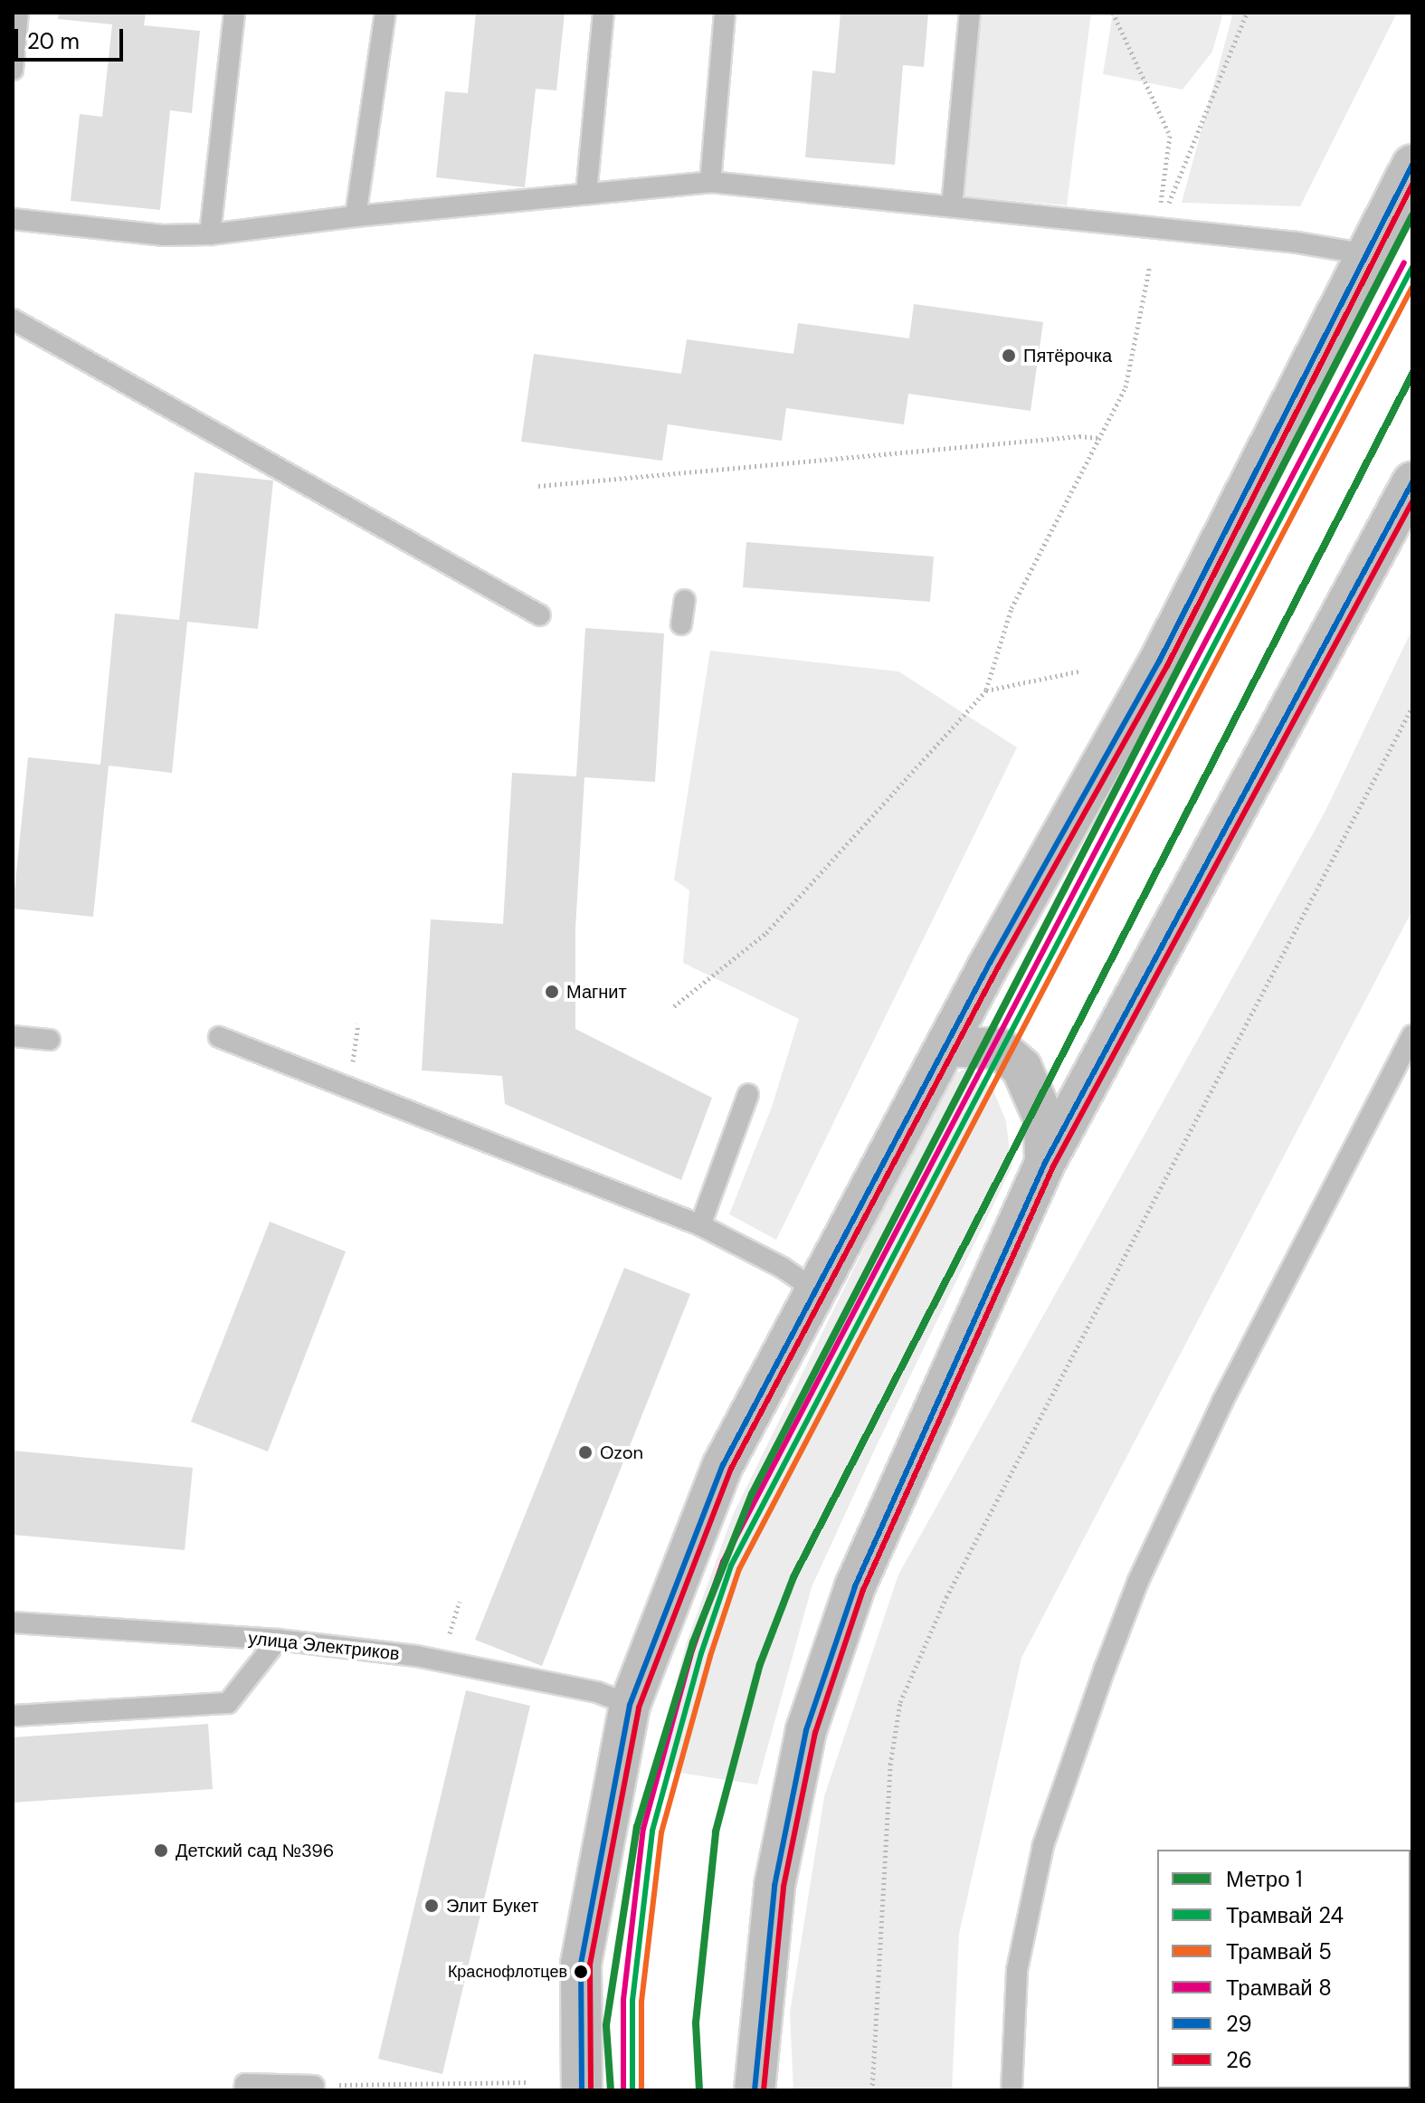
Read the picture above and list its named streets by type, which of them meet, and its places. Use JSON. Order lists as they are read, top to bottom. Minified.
{"streets":{"lane":["улица Электриков"]},"places":["Пятёрочка","Магнит","Ozon","Детский сад №396","Элит Букет","Краснофлотцев"],"lines":["transit line 29","transit line 26","metro line 1","tram line 8","tram line 24","tram line 5"],"legend":["Метро 1","Трамвай 24","Трамвай 5","Трамвай 8","29","26"],"scale_bar":"20 m"}
